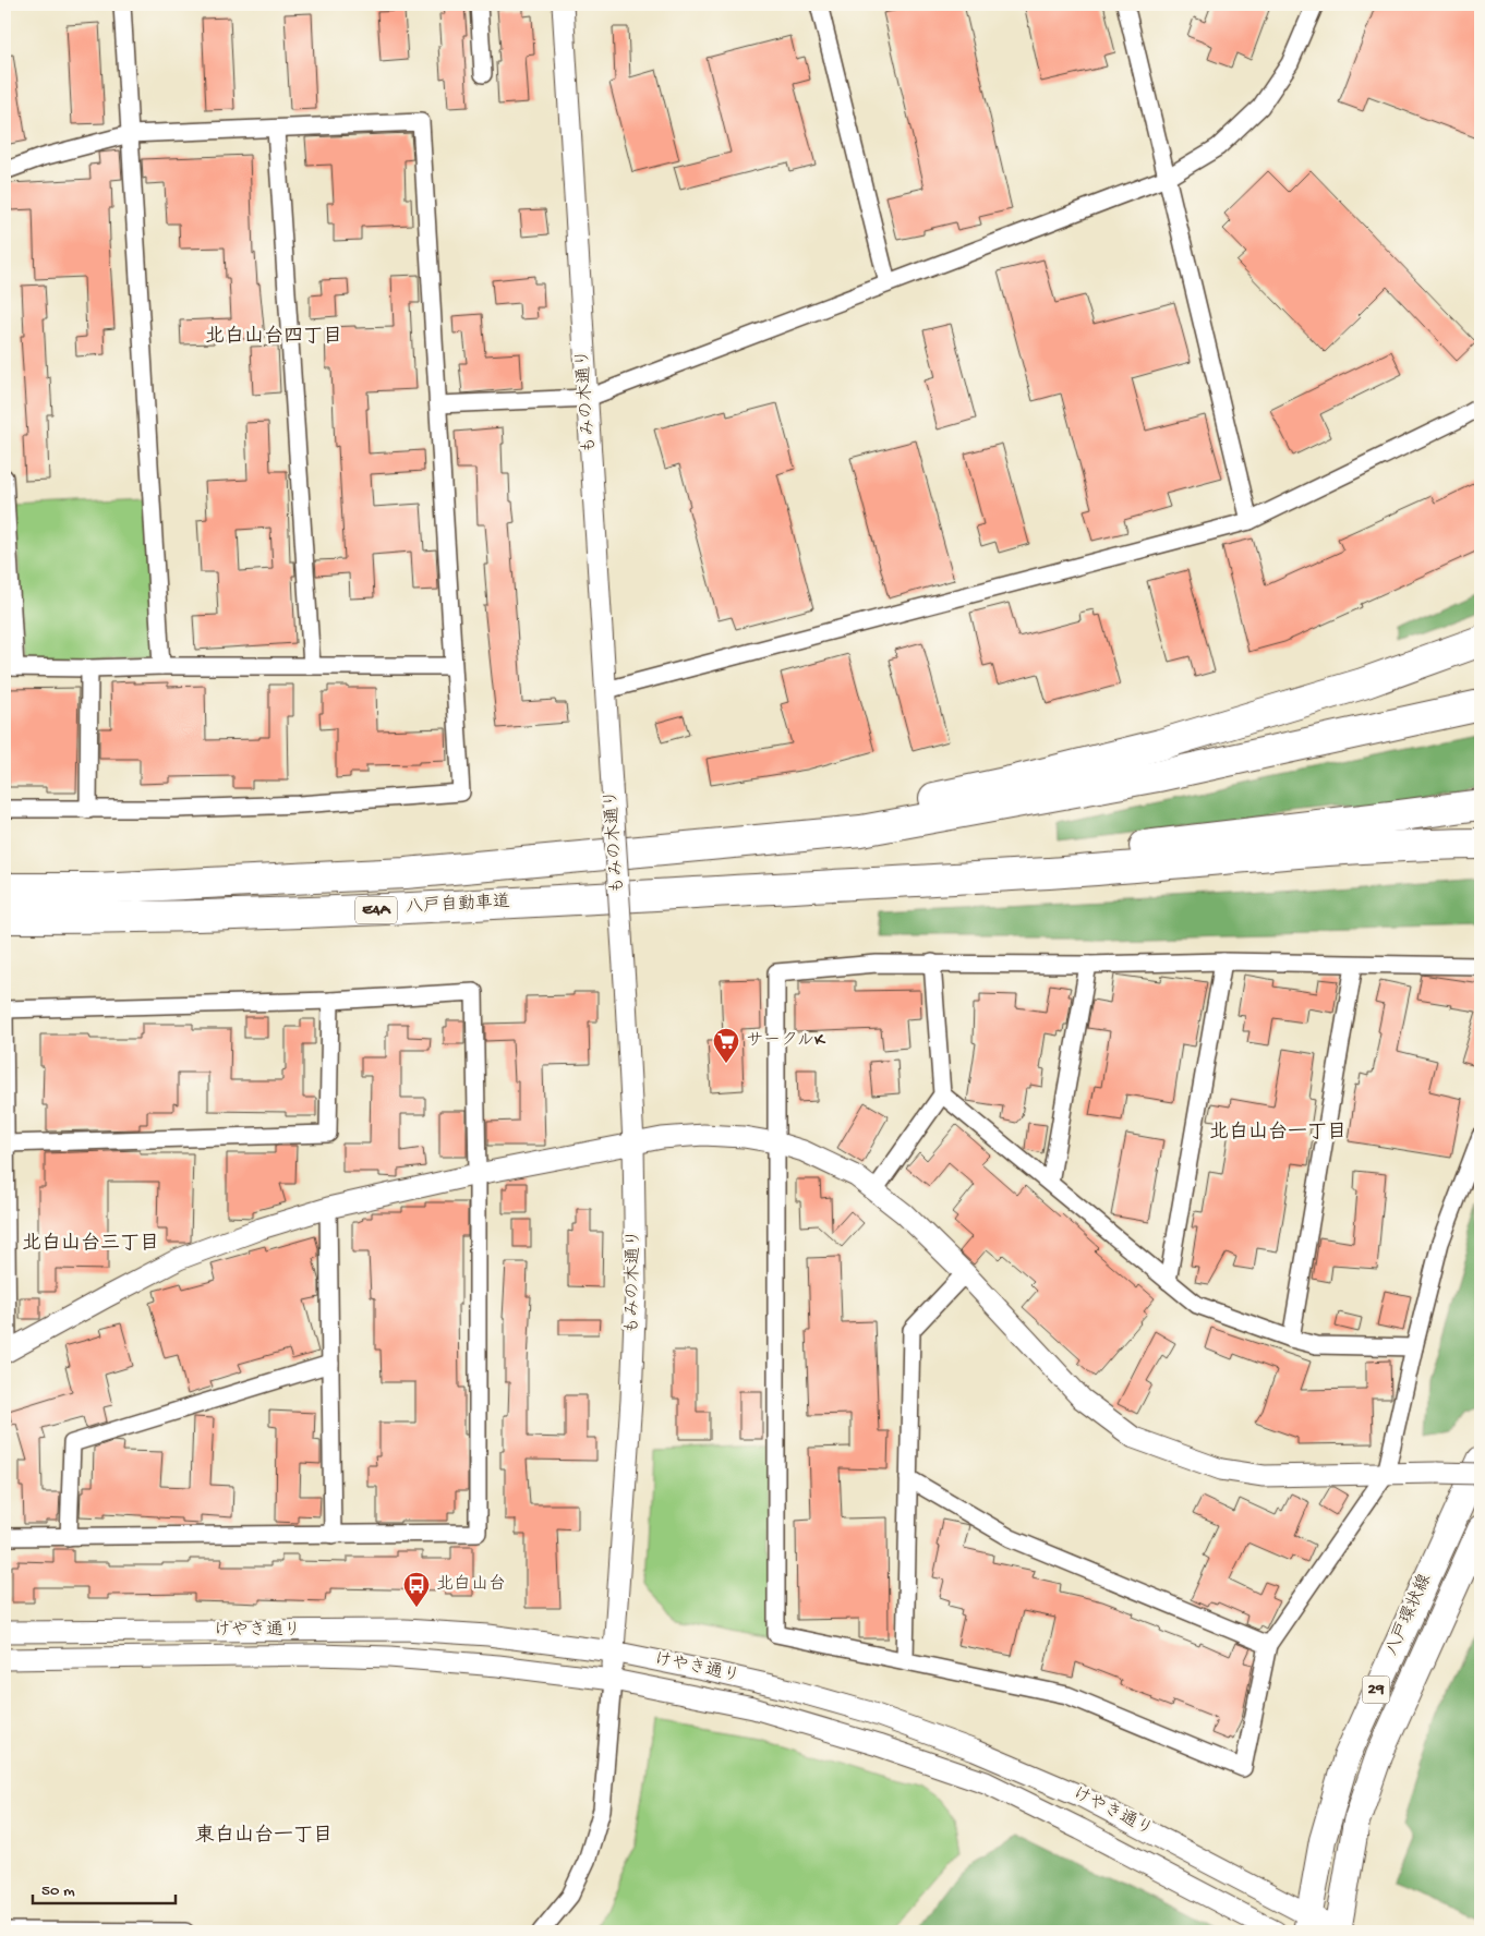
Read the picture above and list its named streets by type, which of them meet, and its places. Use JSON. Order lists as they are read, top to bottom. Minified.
{"streets":{"highway":["八戸自動車道","E4A"],"main road":["八戸環状線","29"],"street":["もみの木通り","けやき通り"]},"crossings":[["もみの木通り","けやき通り"],["八戸環状線","けやき通り"]],"districts":["北白山台四丁目","北白山台一丁目","北白山台三丁目","東白山台一丁目"],"places":{"supermarket":["サークルK"],"bus stop":["北白山台"]},"scale_bar":"50 m"}
